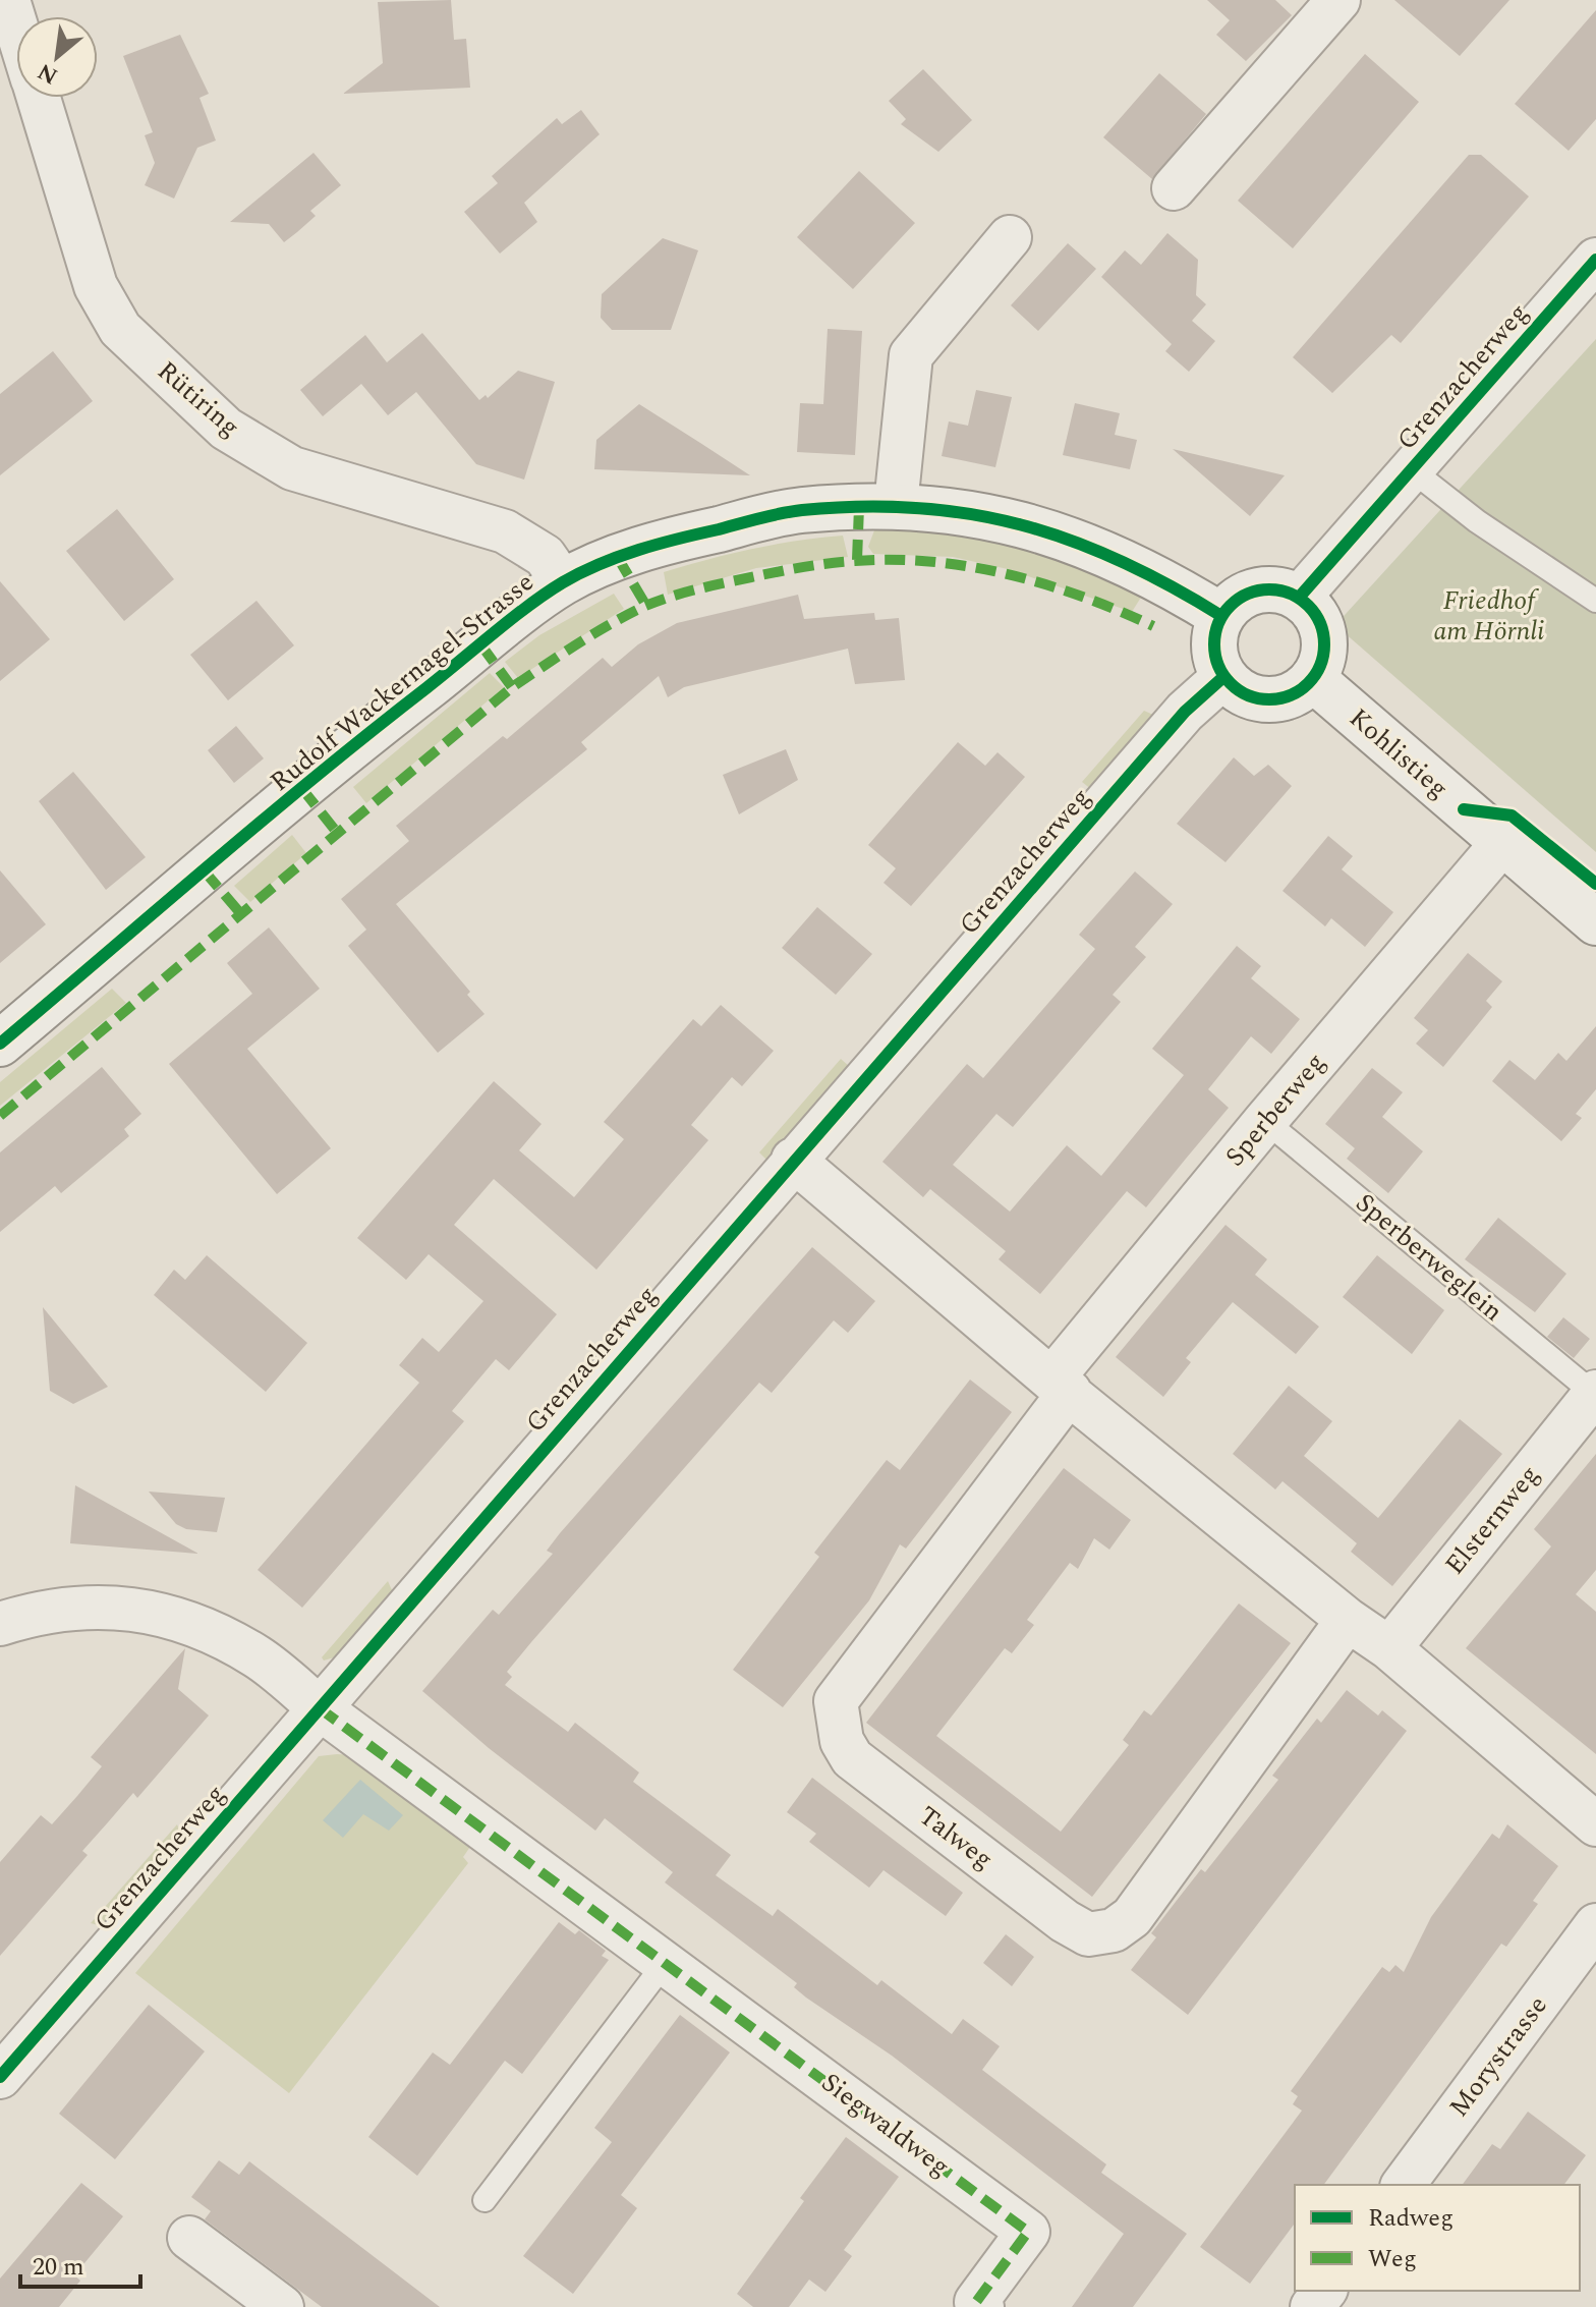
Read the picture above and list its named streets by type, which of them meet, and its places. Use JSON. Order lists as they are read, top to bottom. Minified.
{"streets":{"street":["Grenzacherweg","Rütiring","Rudolf Wackernagel-Strasse","Kohlistieg","Sperberweg","Elsternweg","Talweg","Morystrasse","Siegwaldweg"],"lane":["Sperberweglein"]},"crossings":[["Grenzacherweg","Rudolf Wackernagel-Strasse"],["Grenzacherweg","Kohlistieg"],["Grenzacherweg","Siegwaldweg"],["Rütiring","Rudolf Wackernagel-Strasse"],["Rudolf Wackernagel-Strasse","Kohlistieg"],["Kohlistieg","Sperberweg"],["Sperberweg","Sperberweglein"],["Sperberweg","Talweg"],["Sperberweglein","Elsternweg"]],"parks":["Friedhof am Hörnli"],"legend":["Radweg","Weg"],"scale_bar":"20 m","north":"bottom left"}
